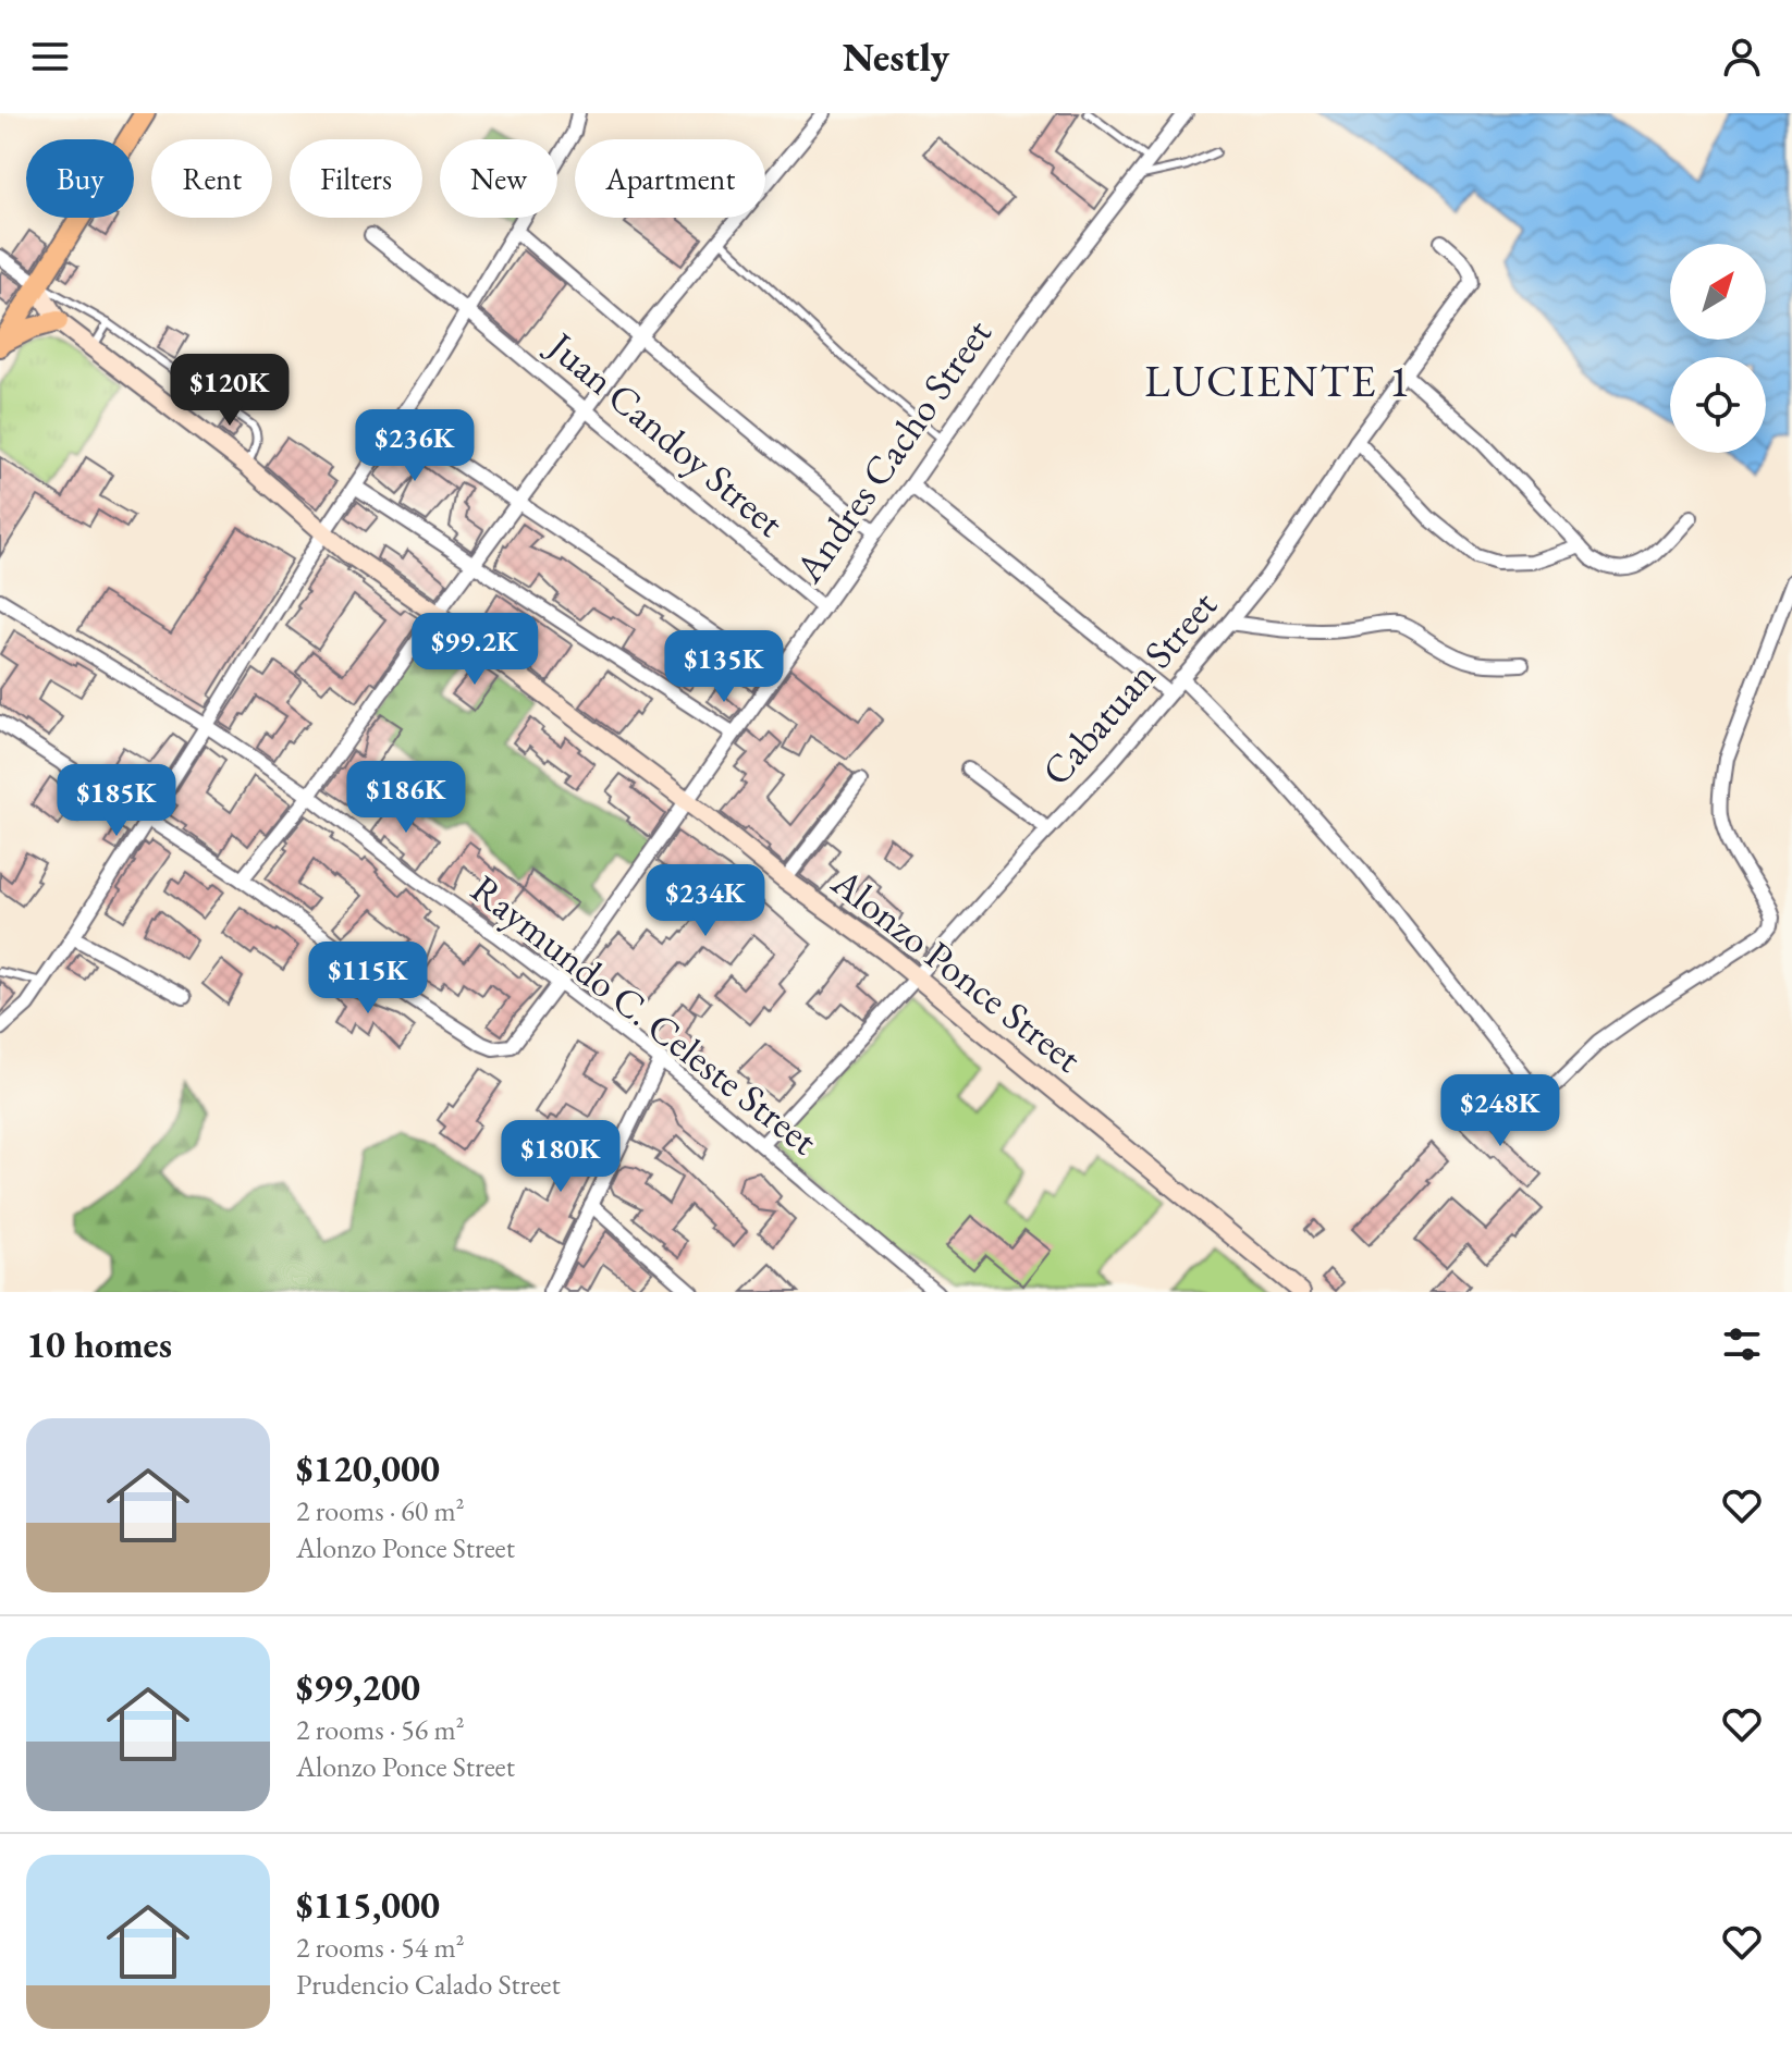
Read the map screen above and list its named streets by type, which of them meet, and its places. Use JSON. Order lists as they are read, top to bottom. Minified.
{"streets":{"street":["Juan Candoy Street","Andres Cacho Street","Cabatuan Street","Alonzo Ponce Street","Raymundo C. Celeste Street"]},"crossings":[["Juan Candoy Street","Andres Cacho Street"],["Andres Cacho Street","Alonzo Ponce Street"],["Andres Cacho Street","Raymundo C. Celeste Street"],["Cabatuan Street","Alonzo Ponce Street"],["Cabatuan Street","Raymundo C. Celeste Street"]],"districts":["LUCIENTE 1"],"north":"top right","page":{"header":"Nestly","chip":["Buy","Rent","Filters","New","Apartment"],"price":["$120K","$236K","$99.2K","$135K","$186K","$185K","$234K","$115K","$248K","$180K"],"heading":"10 homes","list":[{"name":"$120,000","note":"2 rooms · 60 m² · Alonzo Ponce Street"},{"name":"$99,200","note":"2 rooms · 56 m² · Alonzo Ponce Street"},{"name":"$115,000","note":"2 rooms · 54 m² · Prudencio Calado Street"}]}}
